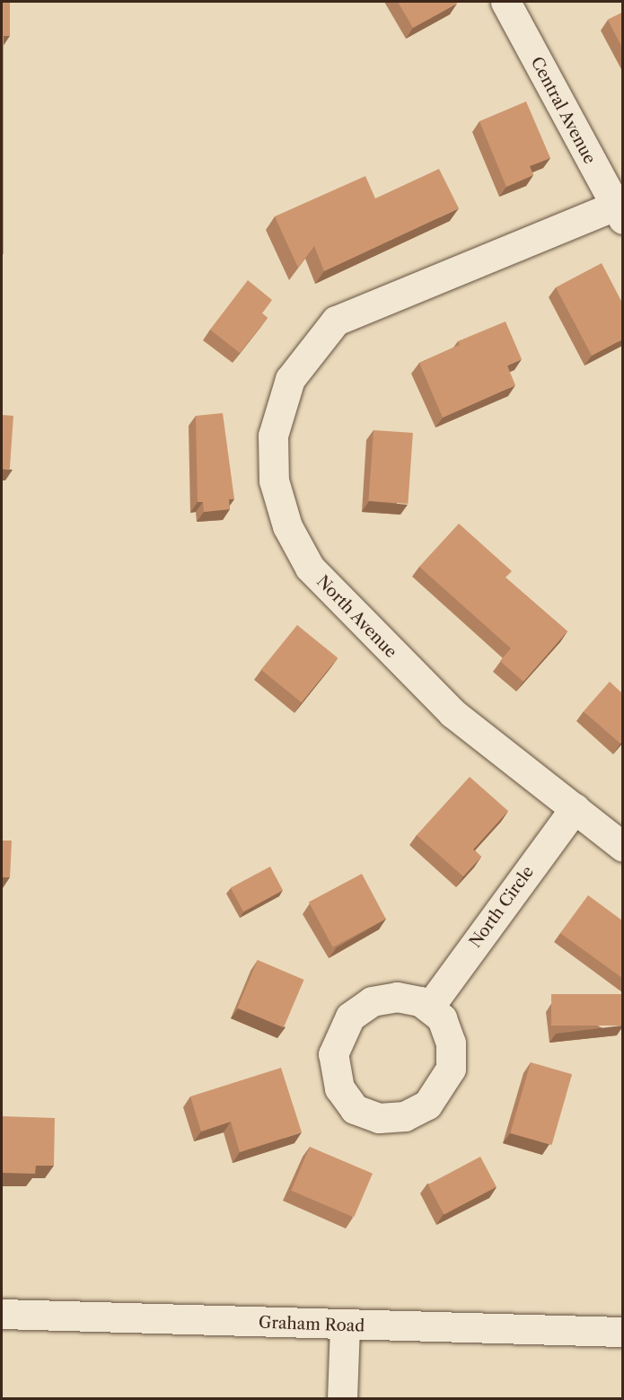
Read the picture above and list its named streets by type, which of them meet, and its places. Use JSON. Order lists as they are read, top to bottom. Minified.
{"streets":{"street":["Central Avenue","North Avenue","North Circle","Graham Road"]},"crossings":[["Central Avenue","North Avenue"],["North Avenue","North Circle"]]}
